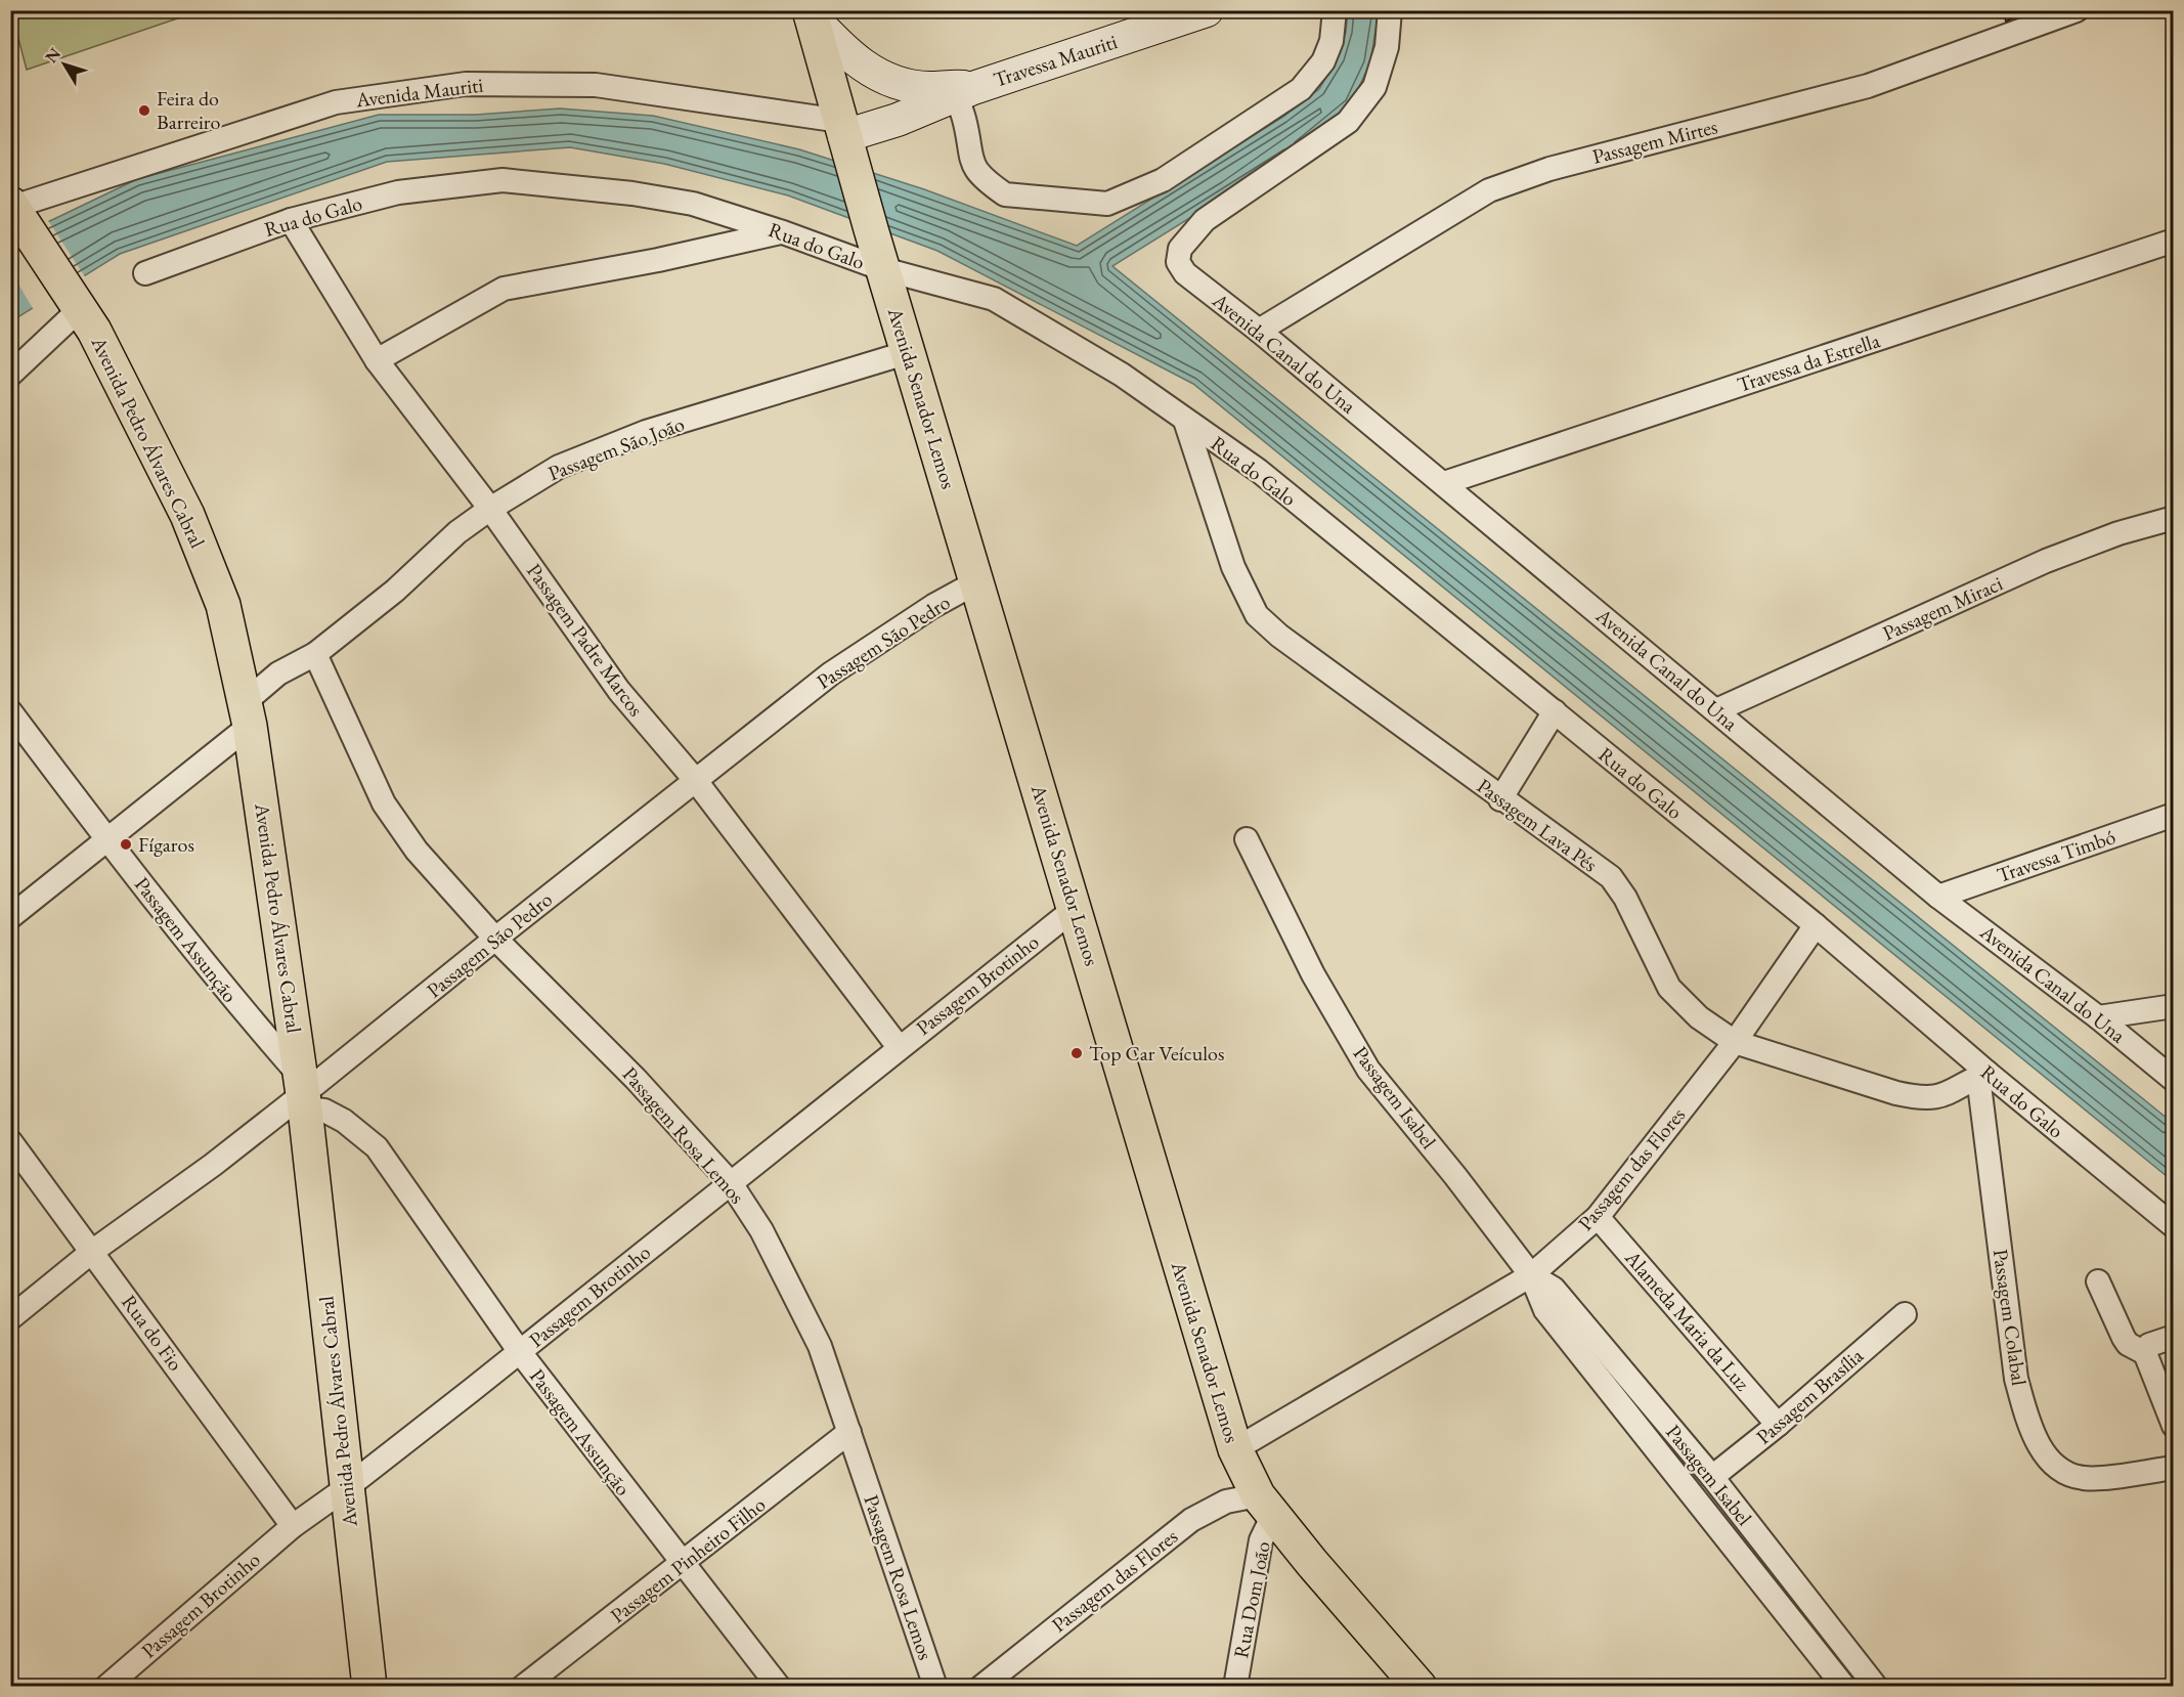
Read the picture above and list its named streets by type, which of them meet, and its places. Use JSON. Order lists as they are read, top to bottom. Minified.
{"streets":{"main road":["Travessa Mauriti","Avenida Senador Lemos","Avenida Pedro Álvares Cabral"],"street":["Avenida Mauriti","Passagem Mirtes","Rua do Galo","Avenida Canal do Una","Travessa da Estrella","Passagem São João","Passagem Miraci","Passagem Padre Marcos","Passagem São Pedro","Passagem Lava Pés","Travessa Timbó","Passagem Assunção","Passagem Brotinho","Passagem Isabel","Passagem Rosa Lemos","Passagem das Flores","Passagem Colabal","Alameda Maria da Luz","Rua do Fio","Passagem Brasília","Passagem Pinheiro Filho","Rua Dom João"]},"crossings":[["Travessa Mauriti","Avenida Mauriti"],["Travessa Mauriti","Avenida Senador Lemos"],["Avenida Mauriti","Avenida Senador Lemos"],["Avenida Mauriti","Avenida Pedro Álvares Cabral"],["Passagem Mirtes","Avenida Canal do Una"],["Rua do Galo","Avenida Senador Lemos"],["Rua do Galo","Passagem Padre Marcos"],["Rua do Galo","Passagem Lava Pés"],["Rua do Galo","Passagem das Flores"],["Rua do Galo","Passagem Colabal"],["Avenida Canal do Una","Travessa da Estrella"],["Avenida Canal do Una","Passagem Miraci"],["Avenida Canal do Una","Travessa Timbó"],["Avenida Senador Lemos","Passagem São João"],["Avenida Senador Lemos","Passagem São Pedro"],["Avenida Senador Lemos","Passagem Brotinho"],["Avenida Senador Lemos","Passagem das Flores"],["Avenida Senador Lemos","Rua Dom João"],["Avenida Pedro Álvares Cabral","Passagem São João"],["Avenida Pedro Álvares Cabral","Passagem São Pedro"],["Avenida Pedro Álvares Cabral","Passagem Assunção"],["Avenida Pedro Álvares Cabral","Passagem Brotinho"],["Passagem São João","Passagem Padre Marcos"],["Passagem São João","Passagem Assunção"],["Passagem São João","Passagem Rosa Lemos"],["Passagem Padre Marcos","Passagem São Pedro"],["Passagem Padre Marcos","Passagem Brotinho"],["Passagem São Pedro","Passagem Assunção"],["Passagem São Pedro","Passagem Rosa Lemos"],["Passagem São Pedro","Rua do Fio"],["Passagem Lava Pés","Passagem das Flores"],["Passagem Lava Pés","Passagem Colabal"],["Passagem Assunção","Passagem Brotinho"],["Passagem Assunção","Passagem Pinheiro Filho"],["Passagem Brotinho","Passagem Rosa Lemos"],["Passagem Brotinho","Rua do Fio"],["Passagem Isabel","Passagem das Flores"],["Passagem Isabel","Passagem Brasília"],["Passagem Rosa Lemos","Passagem Pinheiro Filho"],["Passagem das Flores","Alameda Maria da Luz"],["Passagem das Flores","Rua Dom João"],["Alameda Maria da Luz","Passagem Brasília"]],"places":["Feira do Barreiro","Fígaros","Top Car Veículos"],"north":"top left"}
